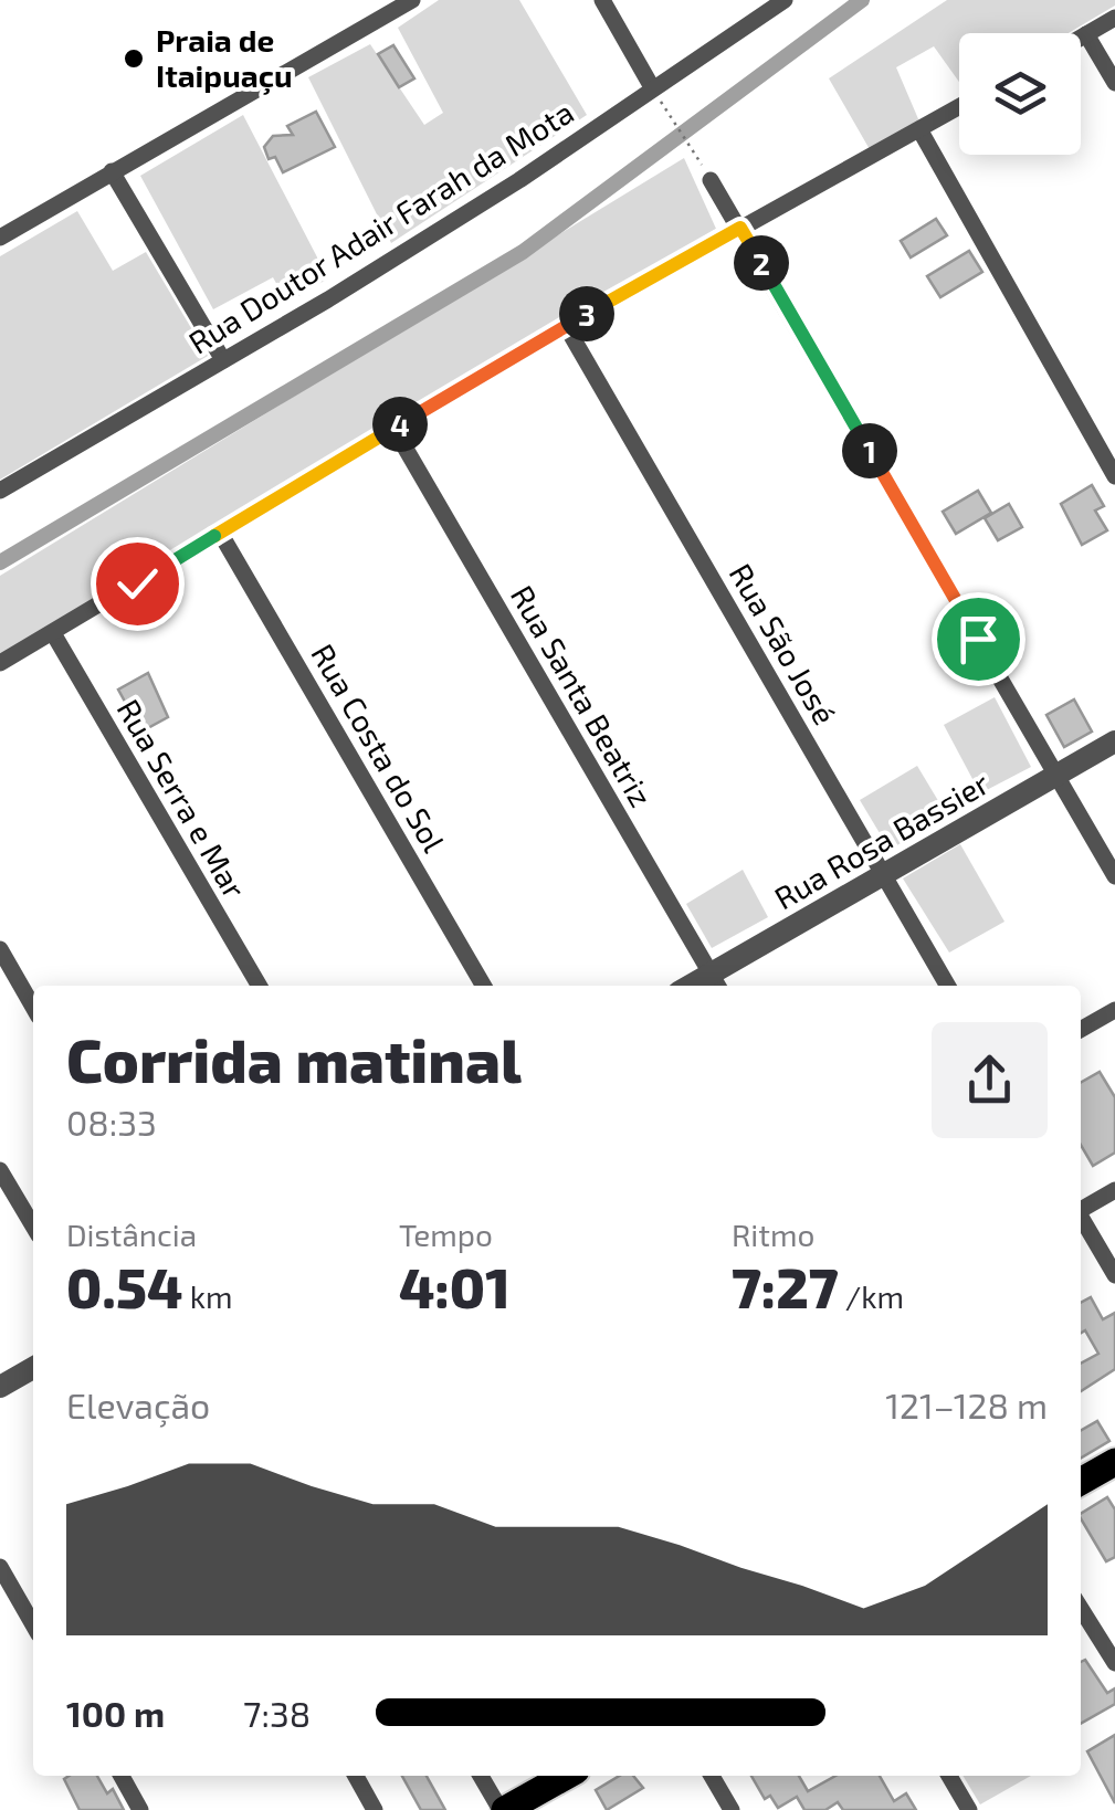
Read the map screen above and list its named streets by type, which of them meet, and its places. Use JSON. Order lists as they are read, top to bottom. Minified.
{"streets":{"street":["Rua Doutor Adair Farah da Mota","Rua São José","Rua Santa Beatriz","Rua Costa do Sol","Rua Serra e Mar","Rua Rosa Bassier"]},"crossings":[["Rua São José","Rua Rosa Bassier"],["Rua Santa Beatriz","Rua Rosa Bassier"]],"places":["Praia de Itaipuaçu"],"page":{"pins":["2","3","4","1"],"heading":["Corrida matinal","08:33"],"stats":[["Distância","0.54 km"],["Tempo","4:01"],["Ritmo","7:27 /km"]],"chart":["Elevação","121–128 m"],"list":[{"name":"100 m","note":"7:38"}]}}
